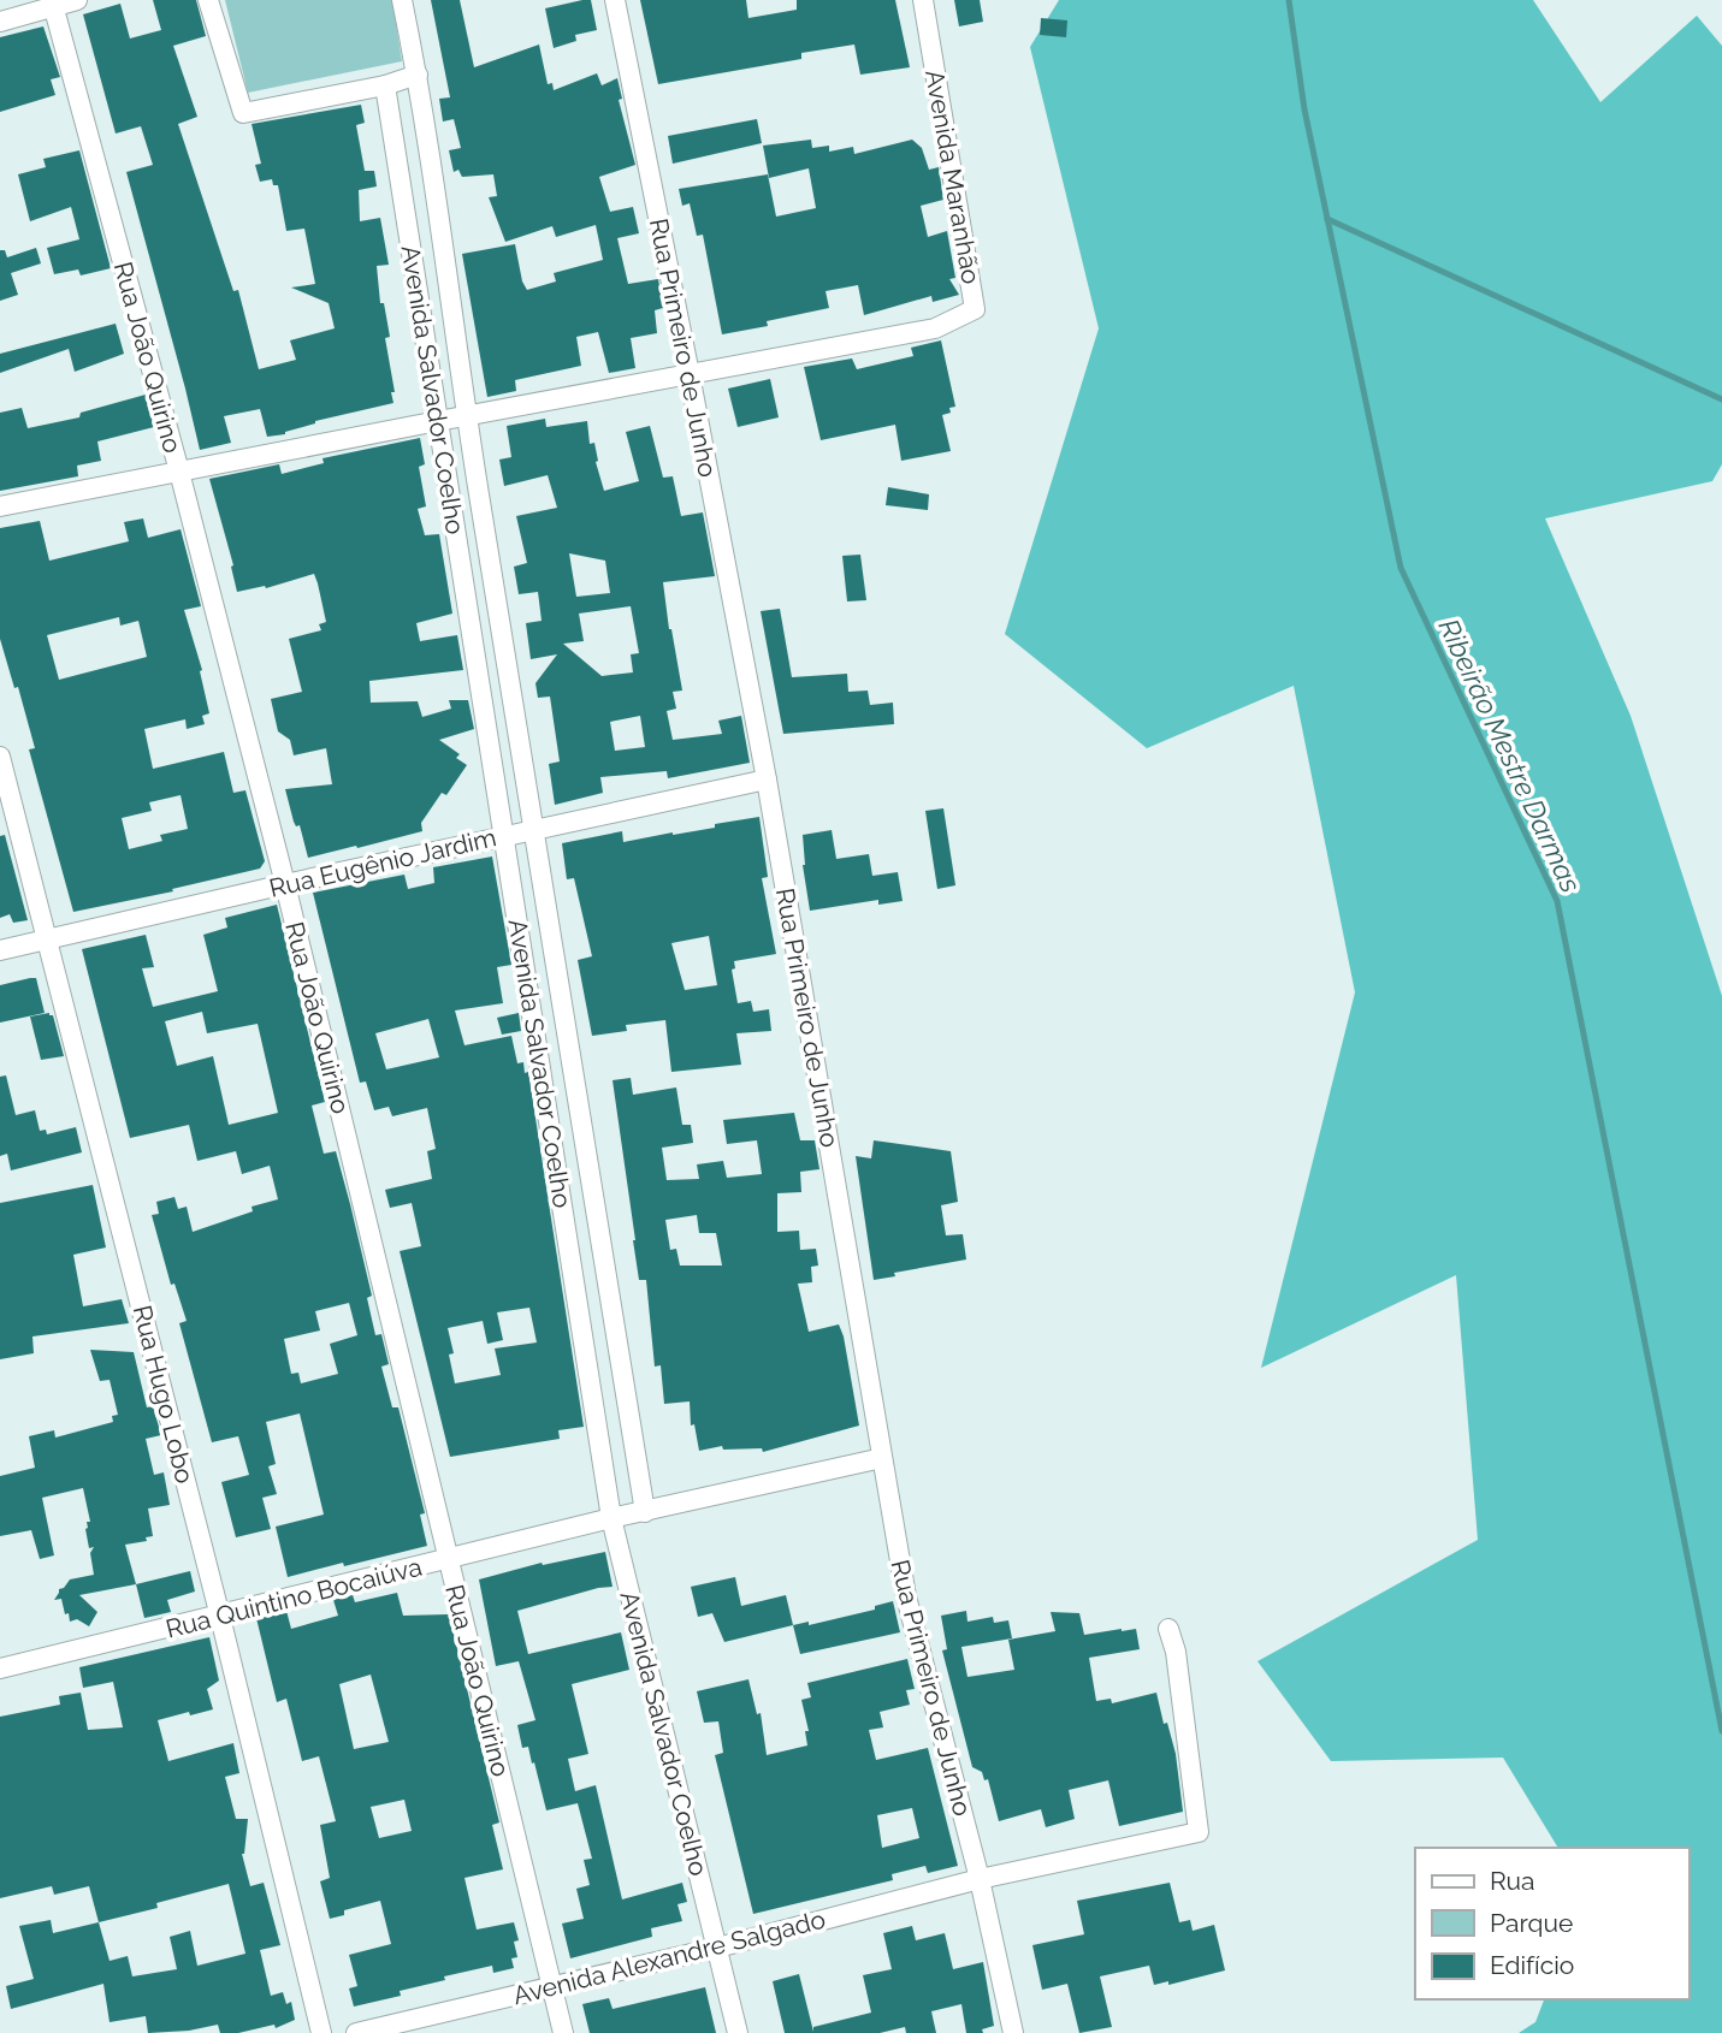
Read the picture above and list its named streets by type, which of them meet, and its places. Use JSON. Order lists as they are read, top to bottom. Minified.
{"streets":{"street":["Avenida Maranhão","Rua Primeiro de Junho","Rua João Quirino","Avenida Salvador Coelho","Rua Eugênio Jardim","Rua Hugo Lobo","Rua Quintino Bocaiúva","Avenida Alexandre Salgado"]},"crossings":[["Avenida Maranhão","Rua Primeiro de Junho"],["Rua Primeiro de Junho","Rua Eugênio Jardim"],["Rua Primeiro de Junho","Rua Quintino Bocaiúva"],["Rua Primeiro de Junho","Avenida Alexandre Salgado"],["Rua João Quirino","Rua Eugênio Jardim"],["Rua João Quirino","Rua Quintino Bocaiúva"],["Rua João Quirino","Avenida Alexandre Salgado"],["Avenida Salvador Coelho","Rua Eugênio Jardim"],["Avenida Salvador Coelho","Rua Quintino Bocaiúva"],["Avenida Salvador Coelho","Avenida Alexandre Salgado"],["Rua Eugênio Jardim","Rua Hugo Lobo"],["Rua Hugo Lobo","Rua Quintino Bocaiúva"]],"water":["Ribeirão Mestre Darmas"],"legend":["Rua","Parque","Edifício"]}
